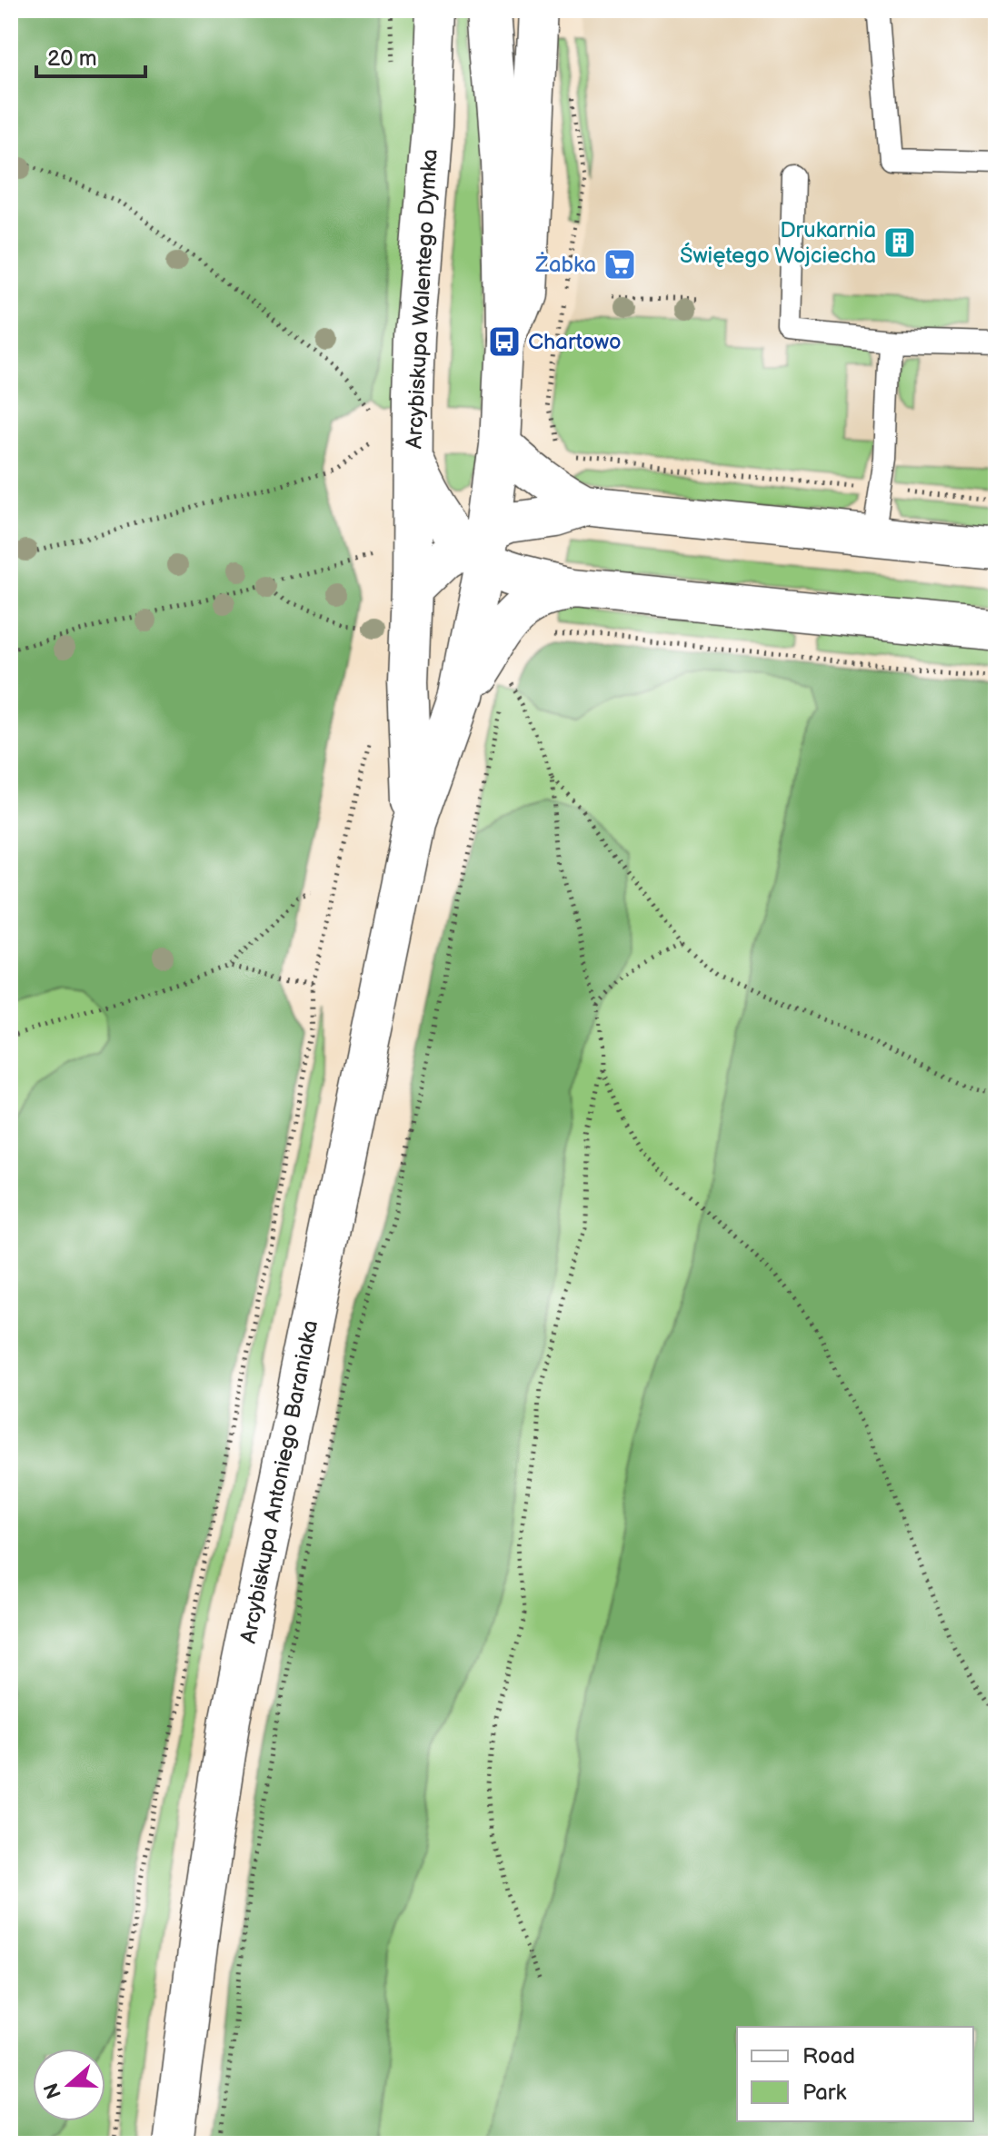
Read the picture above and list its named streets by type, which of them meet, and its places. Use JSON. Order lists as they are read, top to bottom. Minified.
{"streets":{"street":["Arcybiskupa Walentego Dymka","Arcybiskupa Antoniego Baraniaka"]},"crossings":[["Arcybiskupa Walentego Dymka","Arcybiskupa Antoniego Baraniaka"]],"places":{"building":["Drukarnia Świętego Wojciecha"],"supermarket":["Żabka"],"bus stop":["Chartowo"]},"legend":["Road","Park"],"scale_bar":"20 m","north":"left"}
